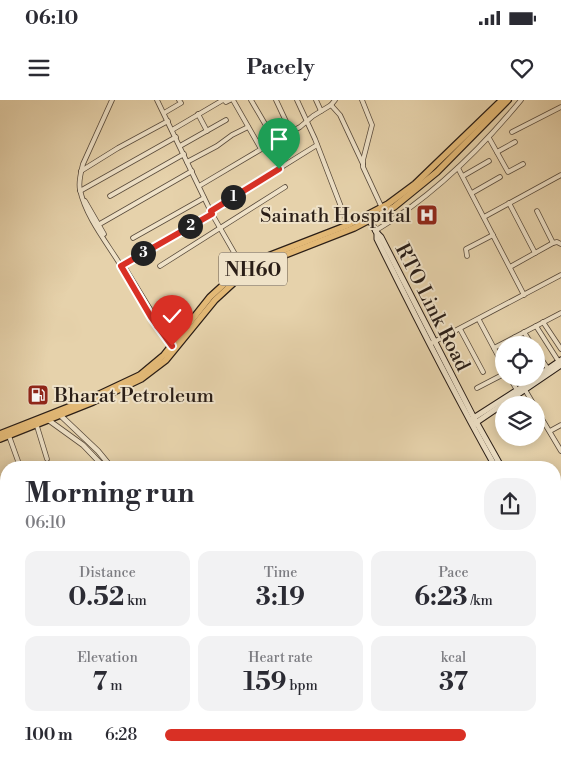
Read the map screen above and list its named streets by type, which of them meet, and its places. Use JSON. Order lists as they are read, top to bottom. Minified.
{"streets":{"highway":["NH60"],"main road":["RTO Link Road"]},"crossings":[["NH60","RTO Link Road"]],"places":{"hospital":["Sainath Hospital"],"fuel station":["Bharat Petroleum"]},"page":{"status":"06:10","header":"Pacely","pins":["1","2","3"],"heading":["Morning run","06:10"],"stats":[["Distance","0.52 km"],["Time","3:19"],["Pace","6:23 /km"],["Elevation","7 m"],["Heart rate","159 bpm"],["kcal","37"]],"list":[{"name":"100 m","note":"6:28"}]}}
